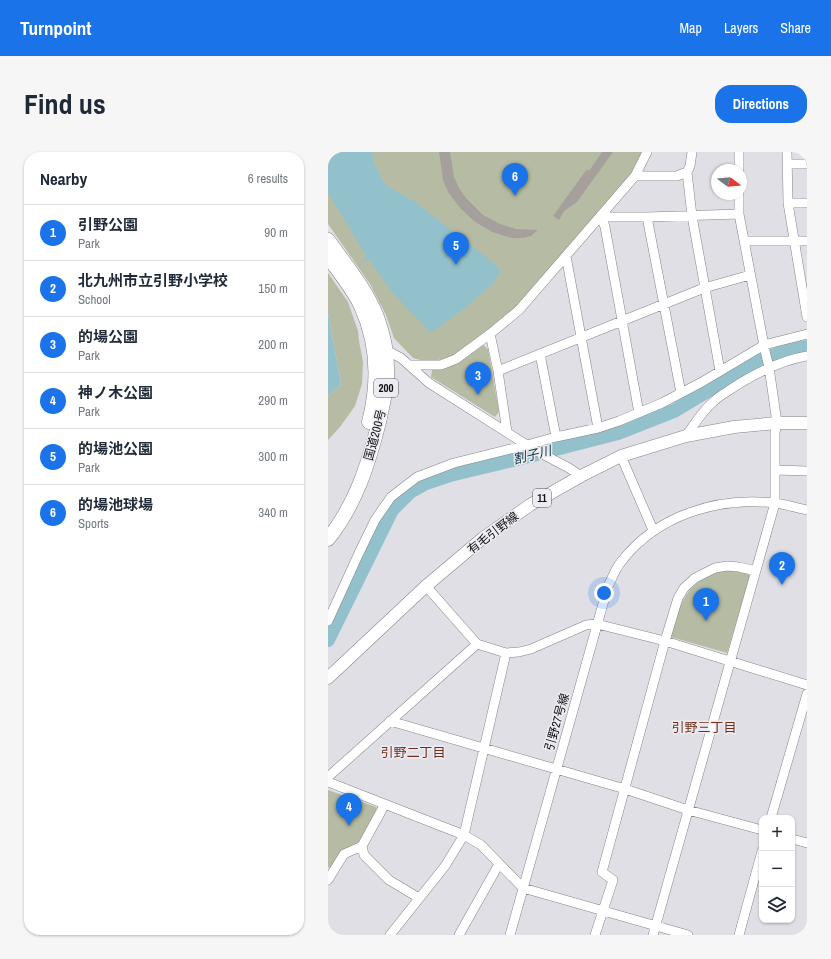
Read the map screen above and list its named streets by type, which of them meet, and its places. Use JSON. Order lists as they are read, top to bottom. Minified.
{"streets":{"highway":["200","国道200号"],"main road":["11","有毛引野線"],"street":["引野27号線"]},"districts":["引野三丁目","引野二丁目"],"water":["割子川"],"north":"right","page":{"header":"Turnpoint","nav":["Map","Layers","Share"],"title":"Find us","buttons":"Directions","heading":["Nearby","6 results"],"pins":["6","5","3","2","1","4"],"list":[{"mark":"1","name":"引野公園","note":"Park","value":"90 m"},{"mark":"2","name":"北九州市立引野小学校","note":"School","value":"150 m"},{"mark":"3","name":"的場公園","note":"Park","value":"200 m"},{"mark":"4","name":"神ノ木公園","note":"Park","value":"290 m"},{"mark":"5","name":"的場池公園","note":"Park","value":"300 m"},{"mark":"6","name":"的場池球場","note":"Sports","value":"340 m"}],"map_buttons":["+","−"]}}
